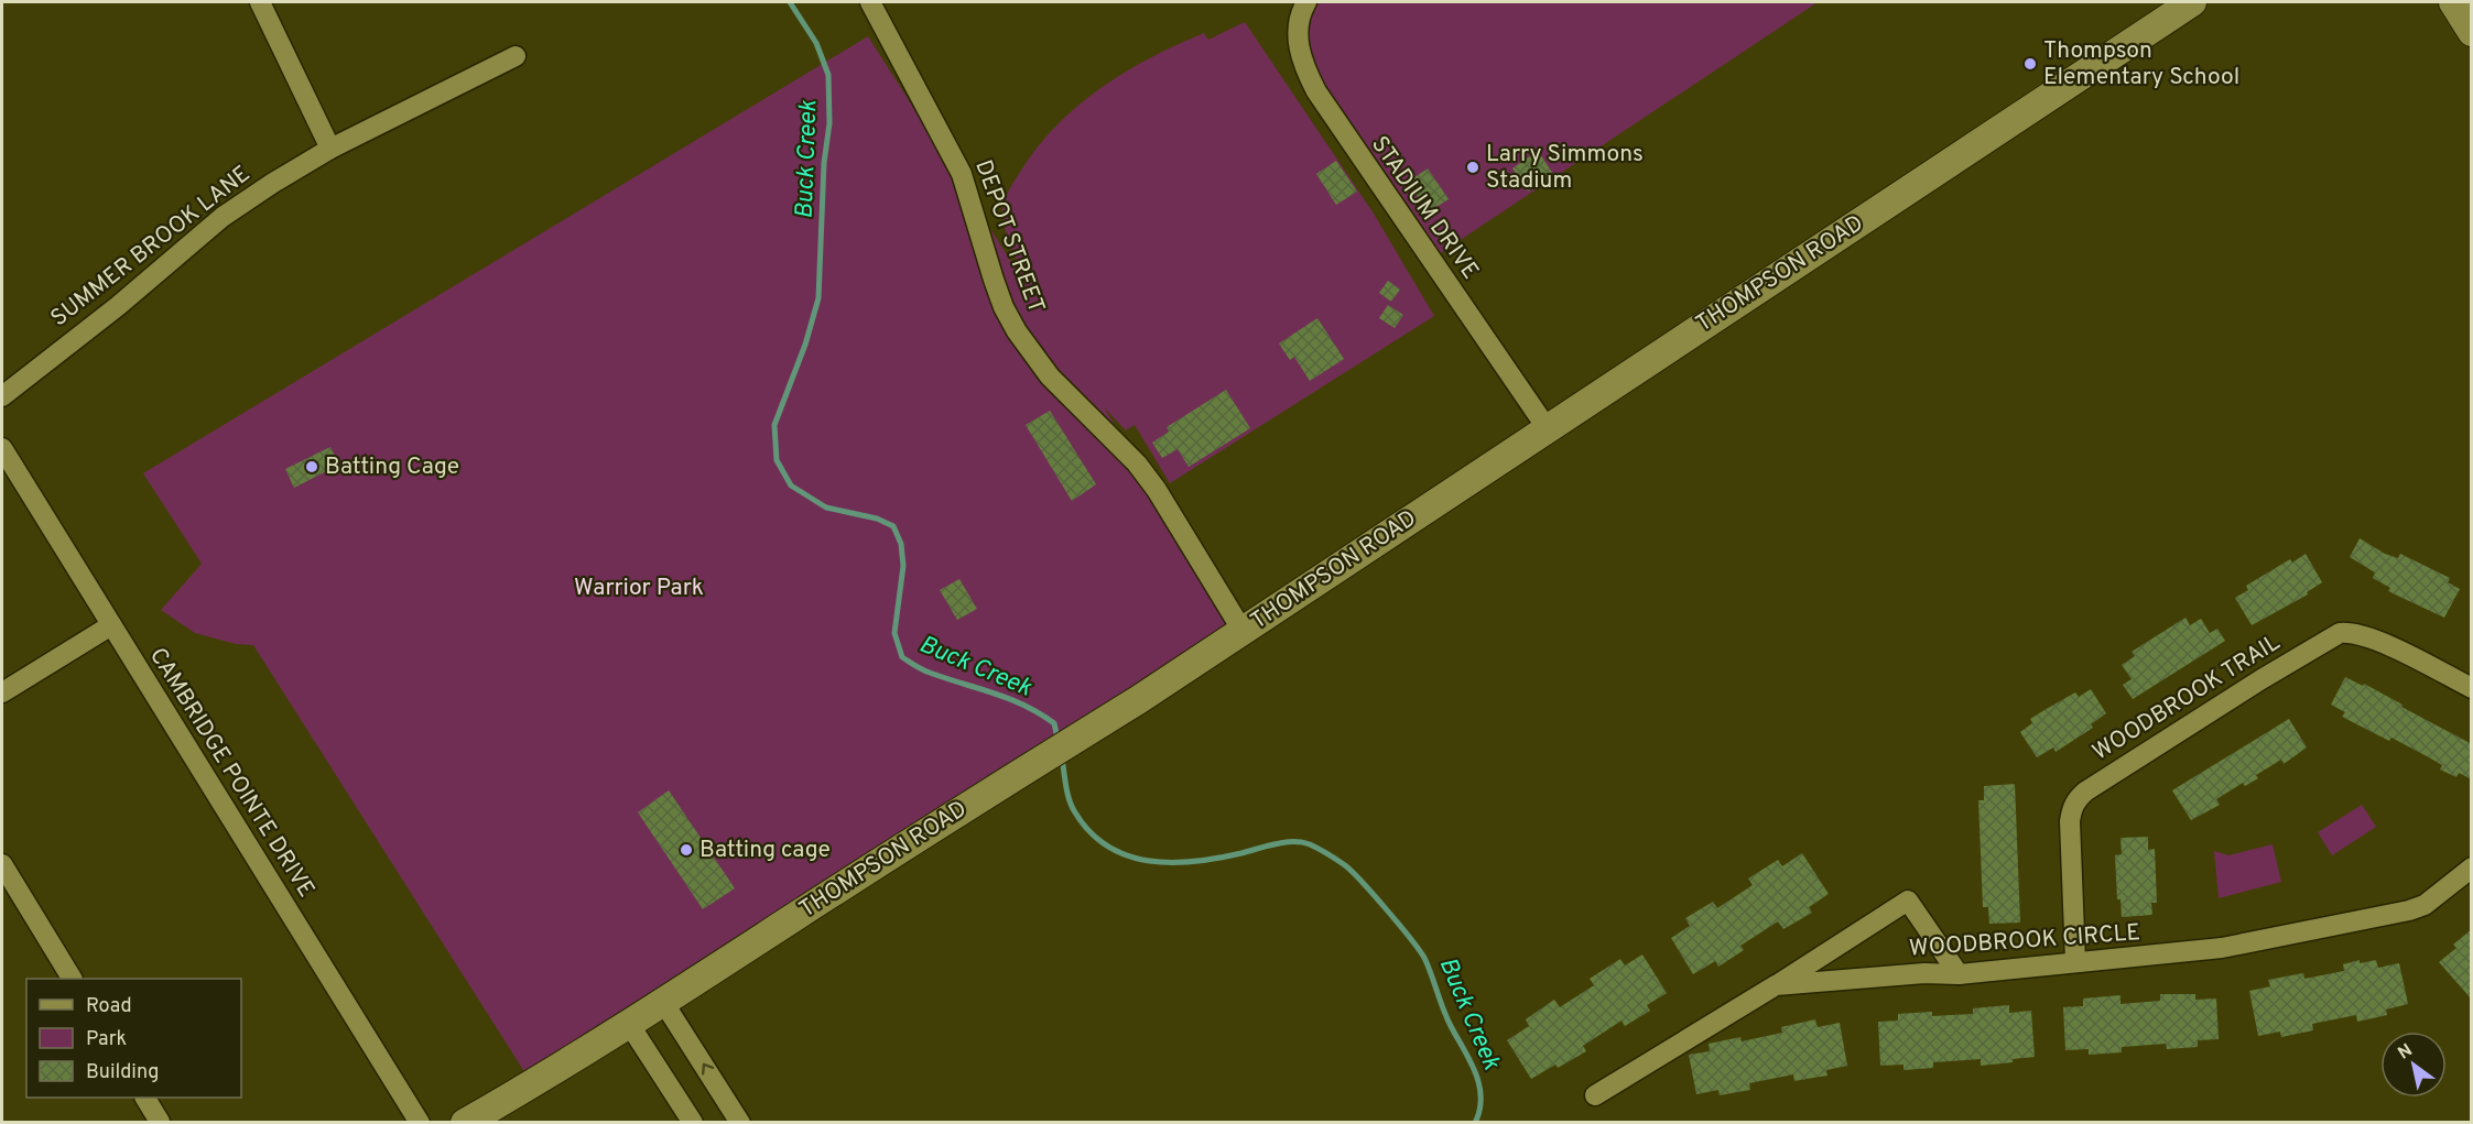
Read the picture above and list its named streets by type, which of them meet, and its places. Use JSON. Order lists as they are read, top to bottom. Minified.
{"streets":{"street":["STADIUM DRIVE","DEPOT STREET","SUMMER BROOK LANE","THOMPSON ROAD","WOODBROOK TRAIL","CAMBRIDGE POINTE DRIVE","WOODBROOK CIRCLE"]},"crossings":[["STADIUM DRIVE","THOMPSON ROAD"],["DEPOT STREET","THOMPSON ROAD"],["WOODBROOK TRAIL","WOODBROOK CIRCLE"]],"water":["Buck Creek"],"parks":["Warrior Park"],"places":["Thompson Elementary School","Larry Simmons Stadium","Batting Cage","Batting cage"],"legend":["Road","Park","Building"],"north":"top left"}
